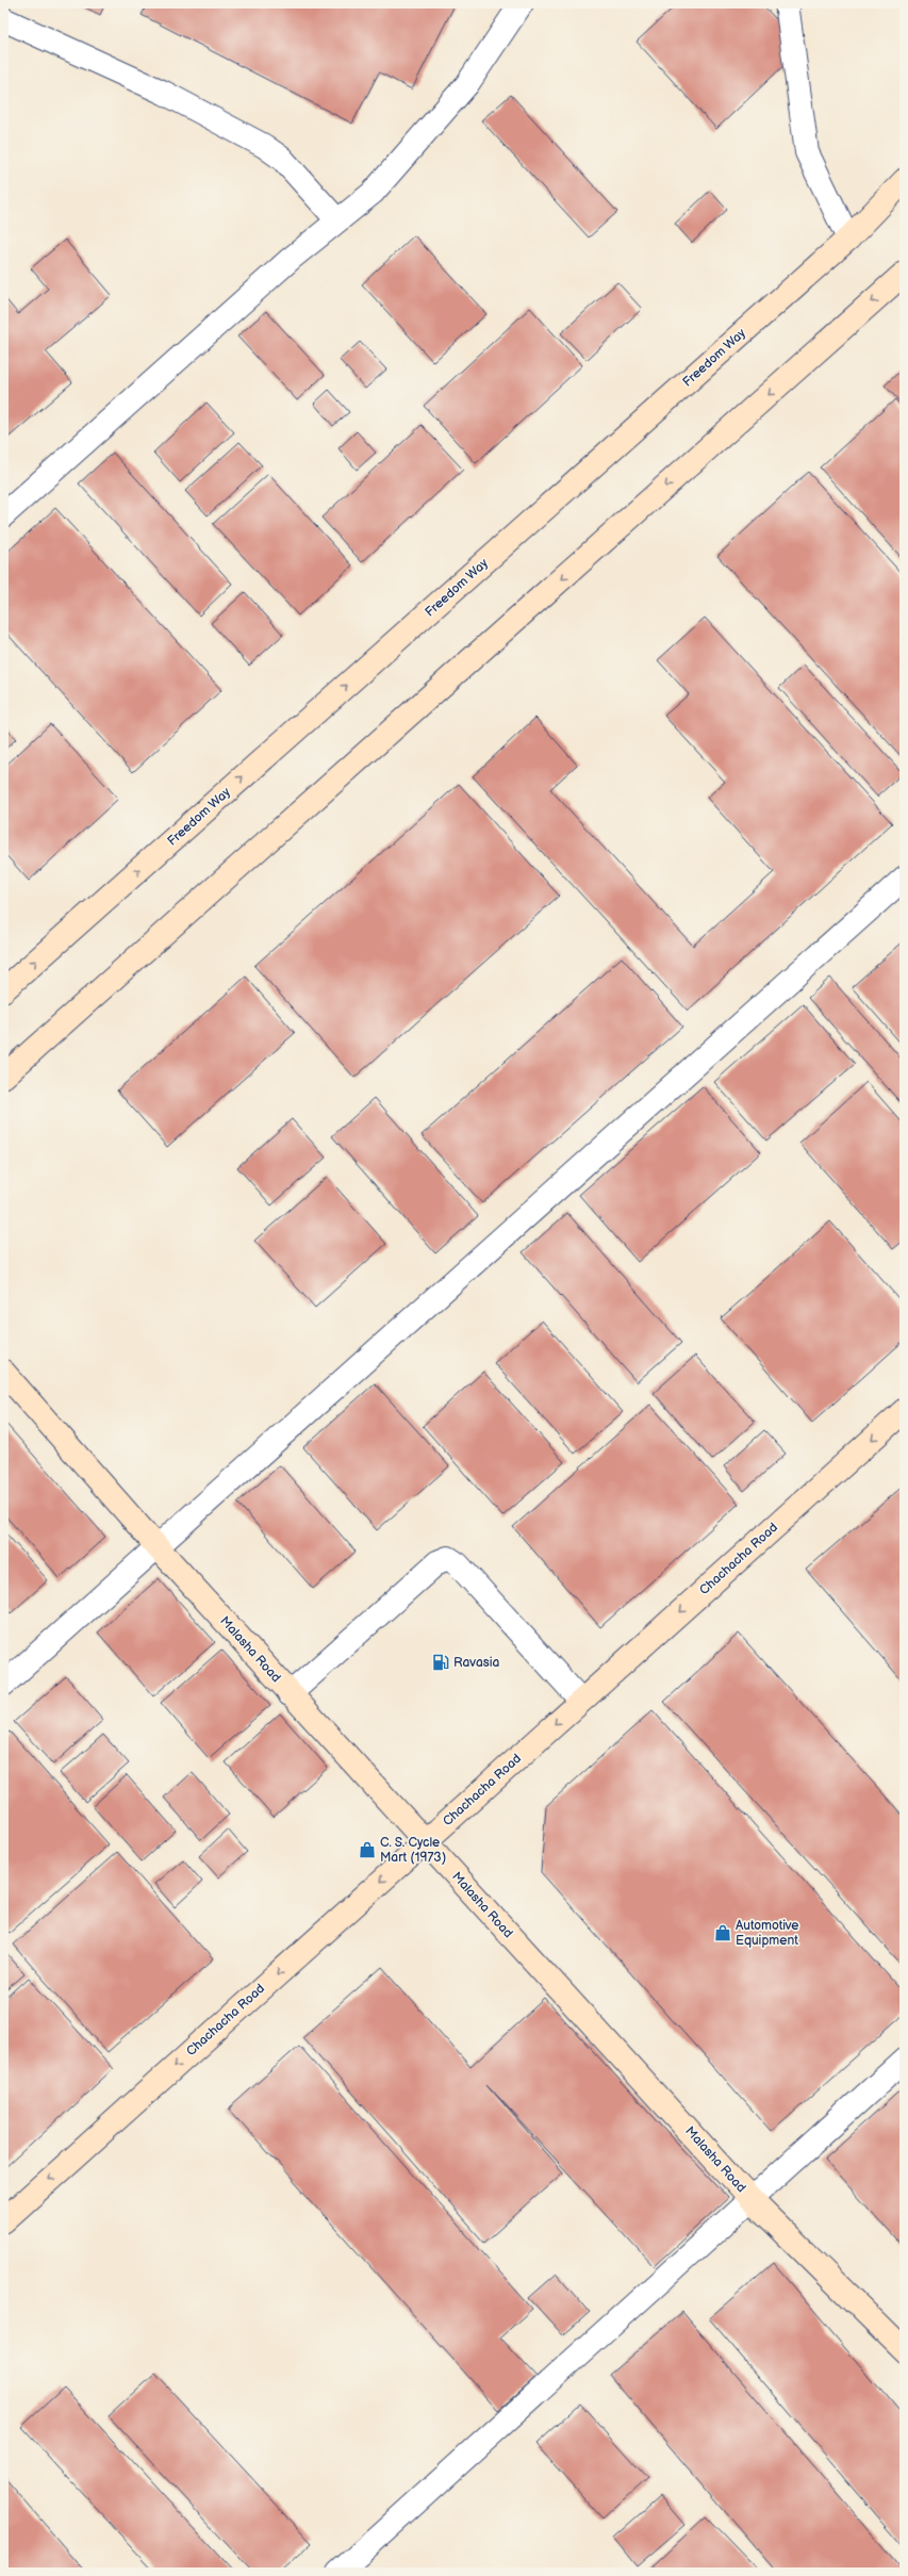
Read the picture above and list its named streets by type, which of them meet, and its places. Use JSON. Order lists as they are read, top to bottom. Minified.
{"streets":{"street":["Freedom Way","Chachacha Road","Malasha Road"]},"crossings":[["Chachacha Road","Malasha Road"]],"one_way":["Chachacha Road"],"places":{"fuel station":["Ravasia"],"shop":["C. S. Cycle Mart (1973)","Automotive Equipment"]}}
